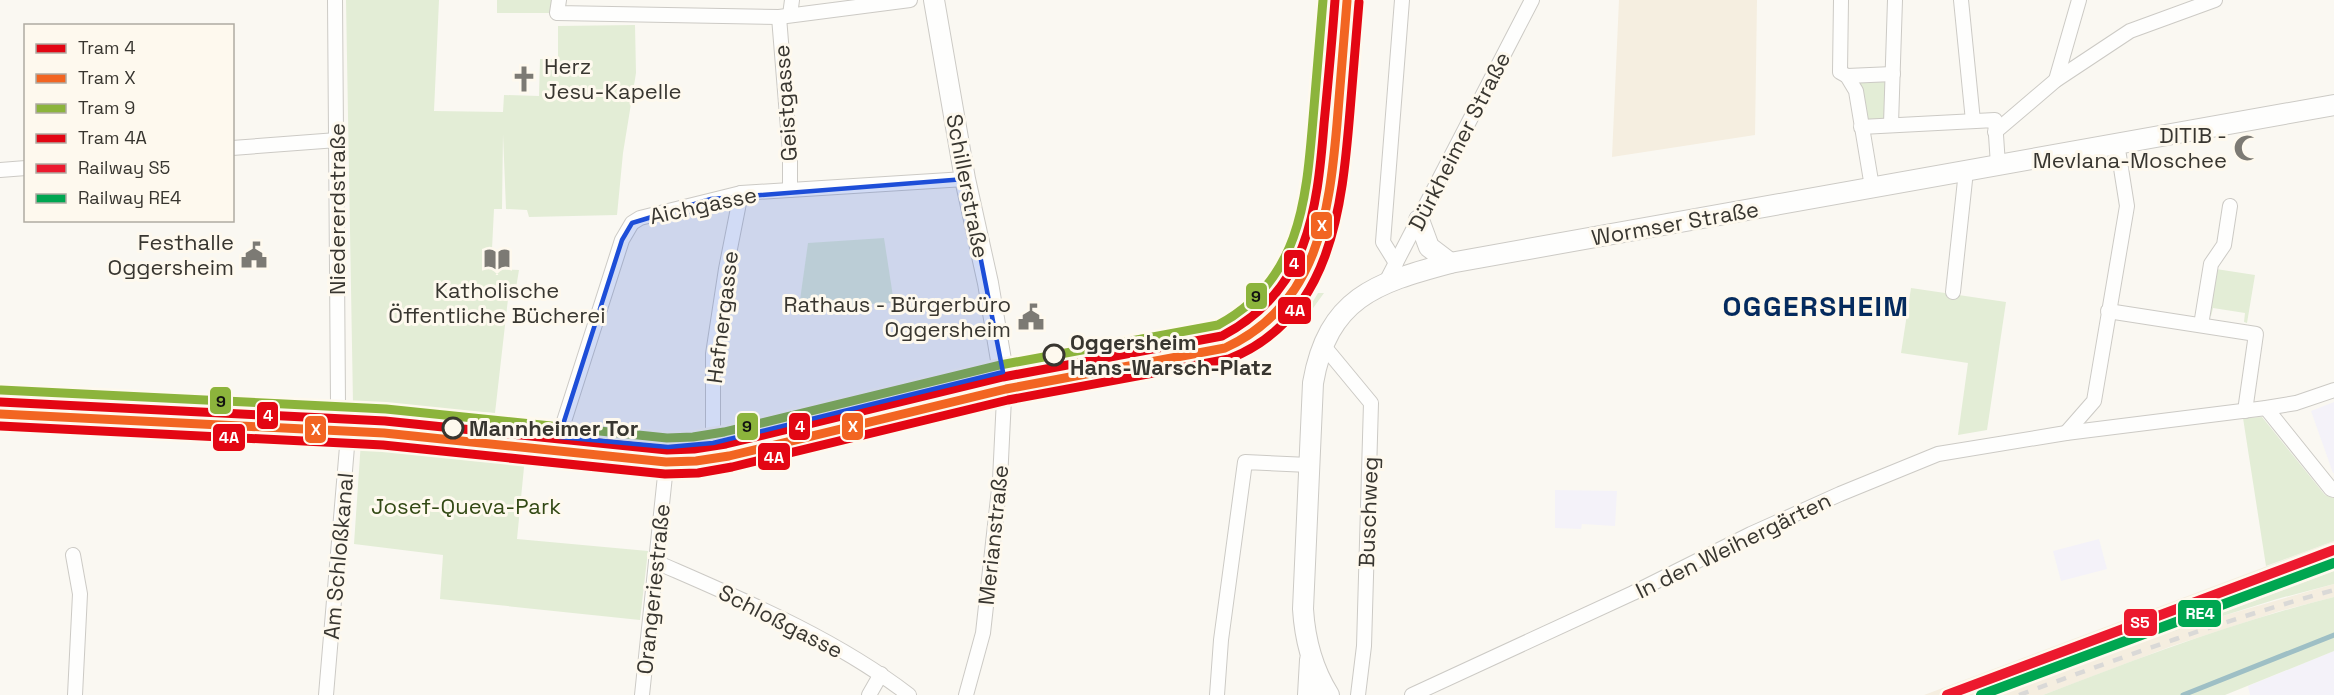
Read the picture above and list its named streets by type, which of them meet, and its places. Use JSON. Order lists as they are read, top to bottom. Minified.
{"streets":{"street":["Geistgasse","Dürkheimer Straße","Schillerstraße","Aichgasse","Niedererdstraße","Wormser Straße","Hafnergasse","Buschweg","Merianstraße","In den Weihergärten","Am Schloßkanal","Orangeriestraße","Schloßgasse"]},"crossings":[["Geistgasse","Aichgasse"],["Dürkheimer Straße","Wormser Straße"],["Schillerstraße","Aichgasse"],["Schillerstraße","Merianstraße"],["Aichgasse","Hafnergasse"],["Niedererdstraße","Am Schloßkanal"],["Orangeriestraße","Schloßgasse"]],"districts":["OGGERSHEIM"],"parks":["Josef-Queva-Park"],"places":{"church":["Herz Jesu-Kapelle"],"mosque":["DITIB - Mevlana-Moschee"],"public building":["Festhalle Oggersheim","Rathaus - Bürgerbüro Oggersheim"],"library":["Katholische Öffentliche Bücherei"],"other":["Oggersheim Hans-Warsch-Platz","Mannheimer Tor"]},"lines":["tram line 4","tram line 9","tram line X","tram line 4A","rail line S5","rail line RE4"],"legend":["Tram 4","Tram X","Tram 9","Tram 4A","Railway S5","Railway RE4"]}
